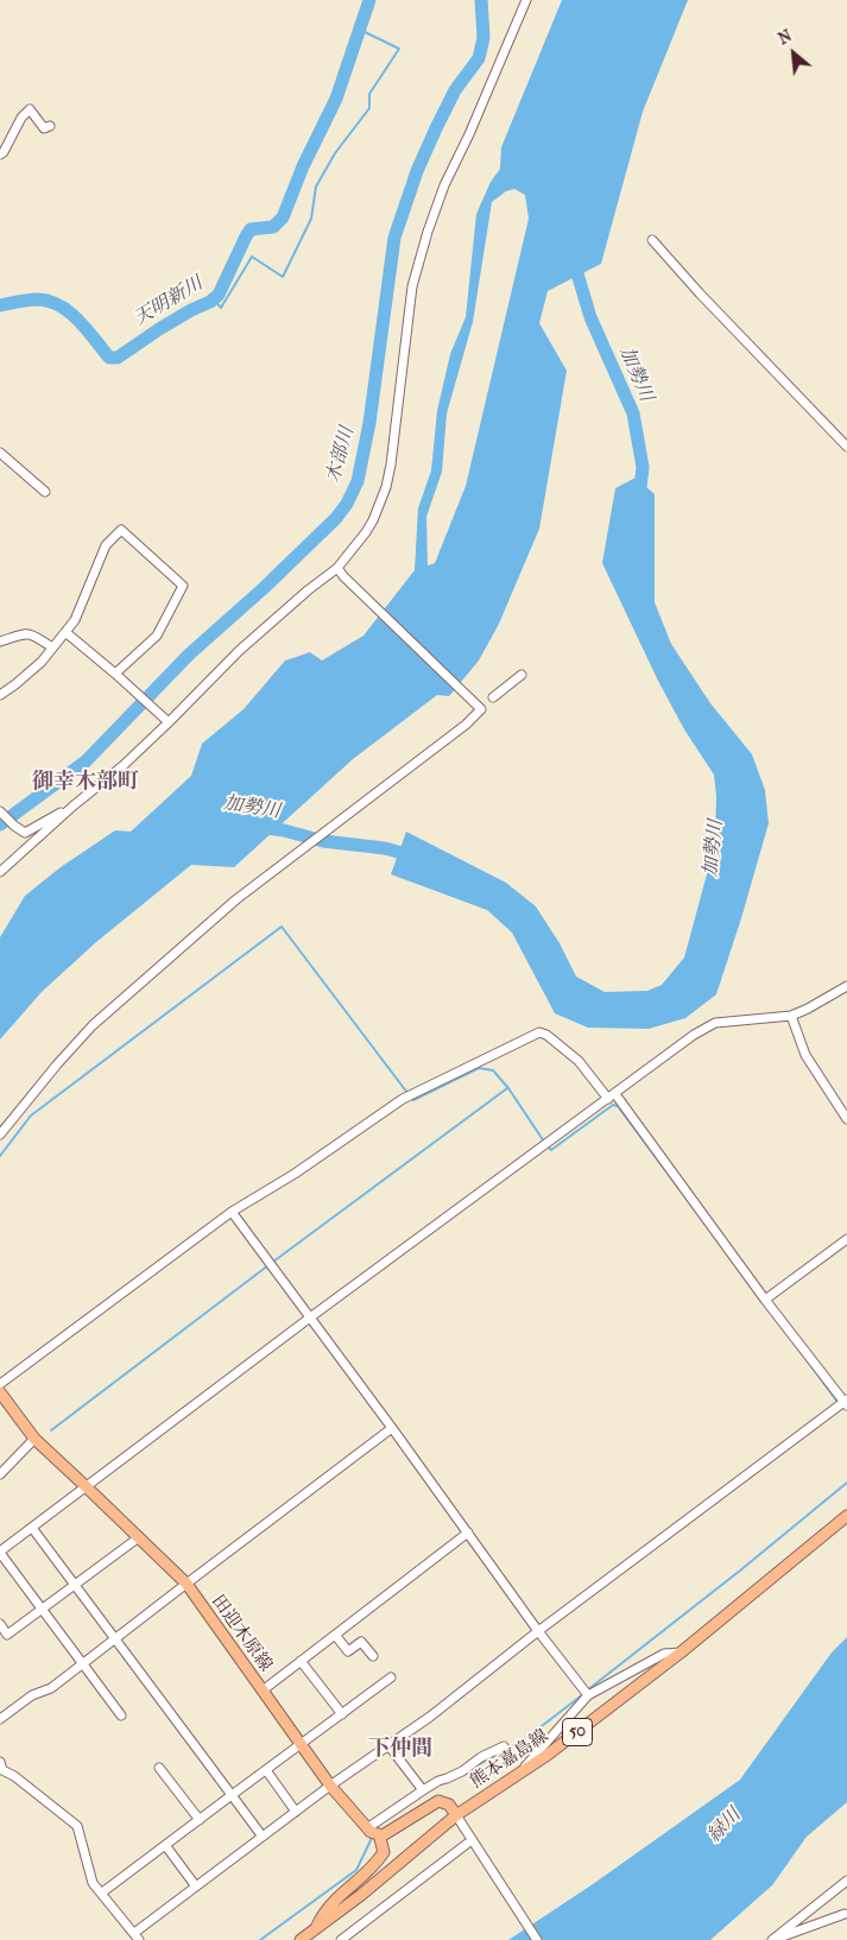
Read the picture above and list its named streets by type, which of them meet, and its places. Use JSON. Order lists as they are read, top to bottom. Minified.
{"streets":{"main road":["田迎木原線","50","熊本嘉島線"]},"districts":["御幸木部町","下仲間"],"water":["天明新川","加勢川","木部川","緑川"],"north":"top left"}
